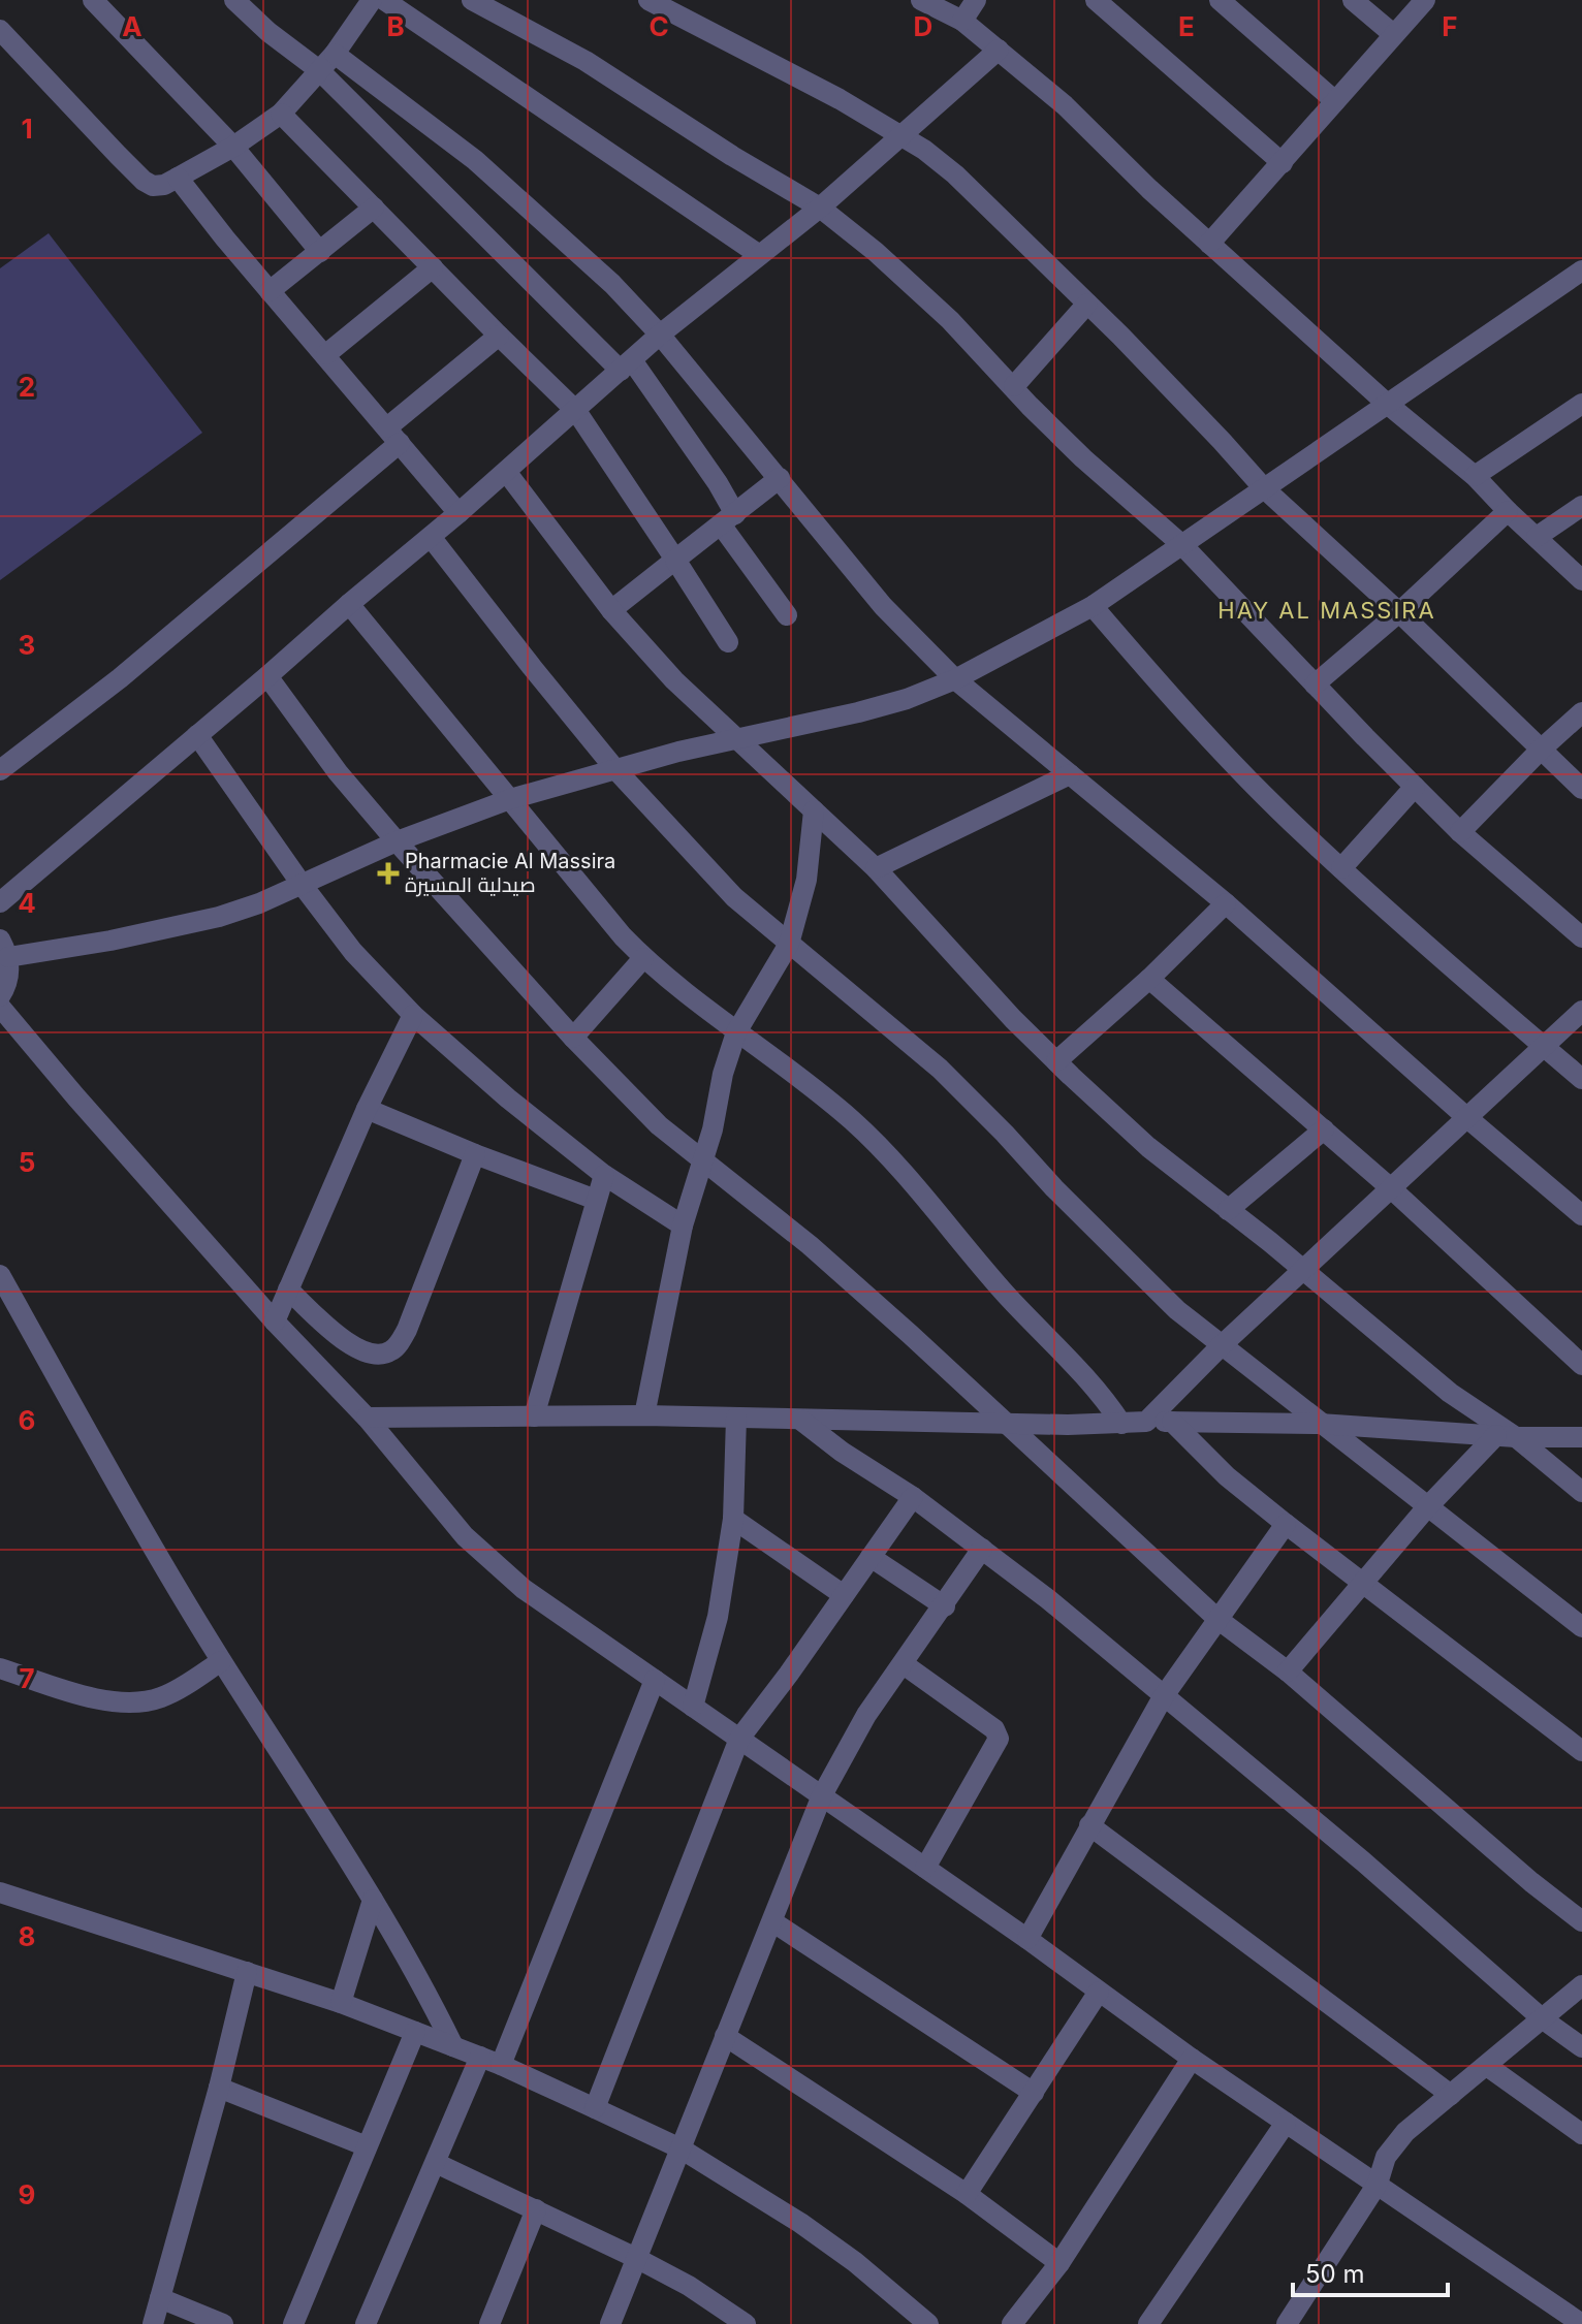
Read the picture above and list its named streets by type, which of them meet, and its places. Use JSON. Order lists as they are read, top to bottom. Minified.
{"districts":["HAY AL MASSIRA"],"places":{"health":["Pharmacie Al Massira صيدلية المسيرة"]},"scale_bar":"50 m","grid":{"columns":["A","B","C","D","E","F"],"rows":["1","2","3","4","5","6","7","8","9"]}}
